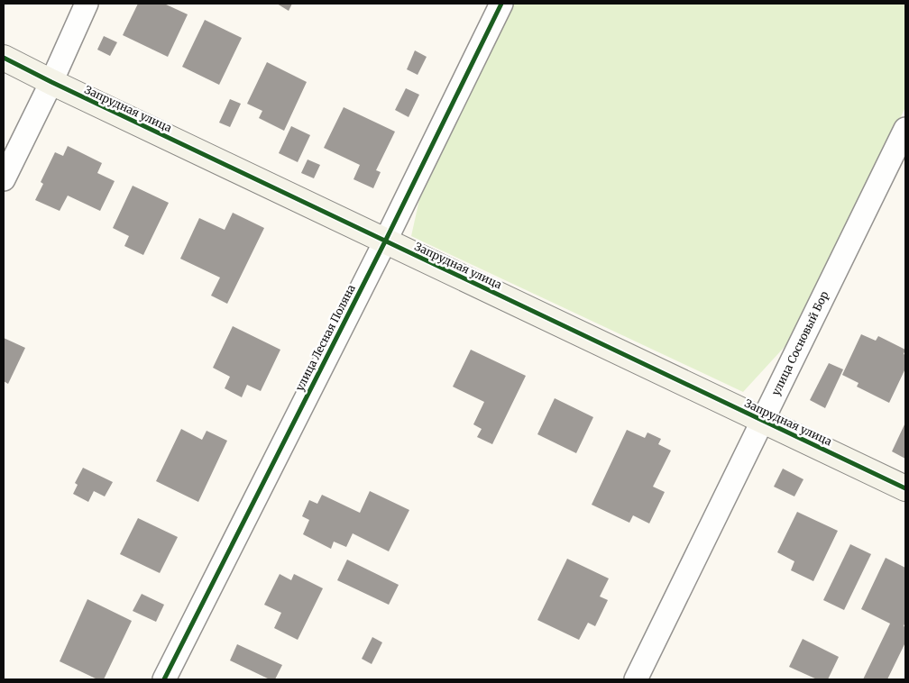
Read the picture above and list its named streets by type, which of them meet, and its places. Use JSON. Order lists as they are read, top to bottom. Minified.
{"streets":{"street":["Запрудная улица","улица Лесная Поляна","улица Сосновый Бор"]},"crossings":[["Запрудная улица","улица Лесная Поляна"],["Запрудная улица","улица Сосновый Бор"]]}
